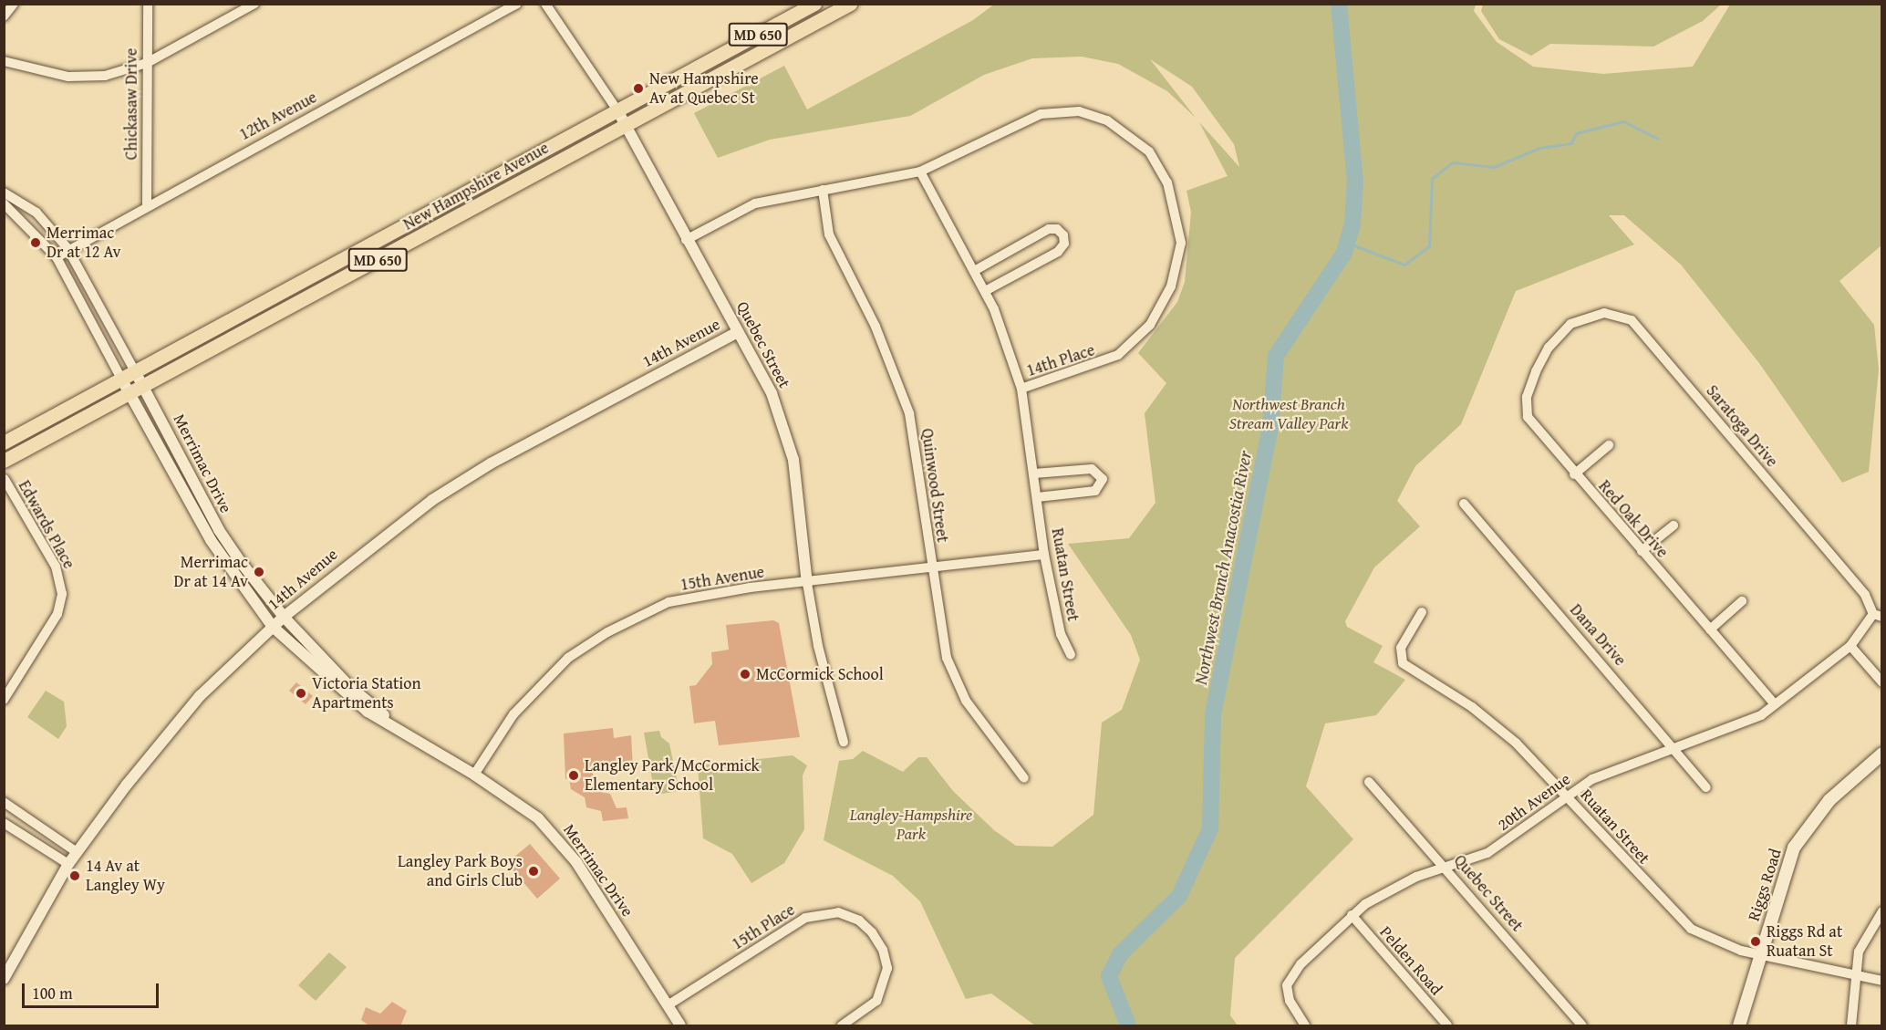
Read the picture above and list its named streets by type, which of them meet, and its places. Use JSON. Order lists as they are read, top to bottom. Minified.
{"streets":{"main road":["MD 650","New Hampshire Avenue","Riggs Road"],"street":["Chickasaw Drive","12th Avenue","14th Avenue","Quebec Street","14th Place","Saratoga Drive","Merrimac Drive","Quinwood Street","Red Oak Drive","Edwards Place","Ruatan Street","15th Avenue","Dana Drive","20th Avenue","15th Place","Pelden Road"]},"crossings":[["Chickasaw Drive","12th Avenue"],["12th Avenue","Merrimac Drive"],["New Hampshire Avenue","Quebec Street"],["New Hampshire Avenue","Merrimac Drive"],["14th Avenue","Quebec Street"],["14th Avenue","Merrimac Drive"],["Quebec Street","15th Avenue"],["Quebec Street","20th Avenue"],["14th Place","Ruatan Street"],["Saratoga Drive","Red Oak Drive"],["Saratoga Drive","20th Avenue"],["Merrimac Drive","15th Avenue"],["Merrimac Drive","15th Place"],["Quinwood Street","15th Avenue"],["Red Oak Drive","20th Avenue"],["Ruatan Street","15th Avenue"],["Ruatan Street","20th Avenue"],["Ruatan Street","Riggs Road"],["Dana Drive","20th Avenue"],["20th Avenue","Pelden Road"]],"water":["Northwest Branch Anacostia River"],"parks":["Northwest Branch Stream Valley Park","Langley-Hampshire Park"],"places":["New Hampshire Av at Quebec St","Merrimac Dr at 12 Av","Merrimac Dr at 14 Av","McCormick School","Victoria Station Apartments","Langley Park/McCormick Elementary School","Langley Park Boys and Girls Club","14 Av at Langley Wy","Riggs Rd at Ruatan St"],"scale_bar":"100 m"}
